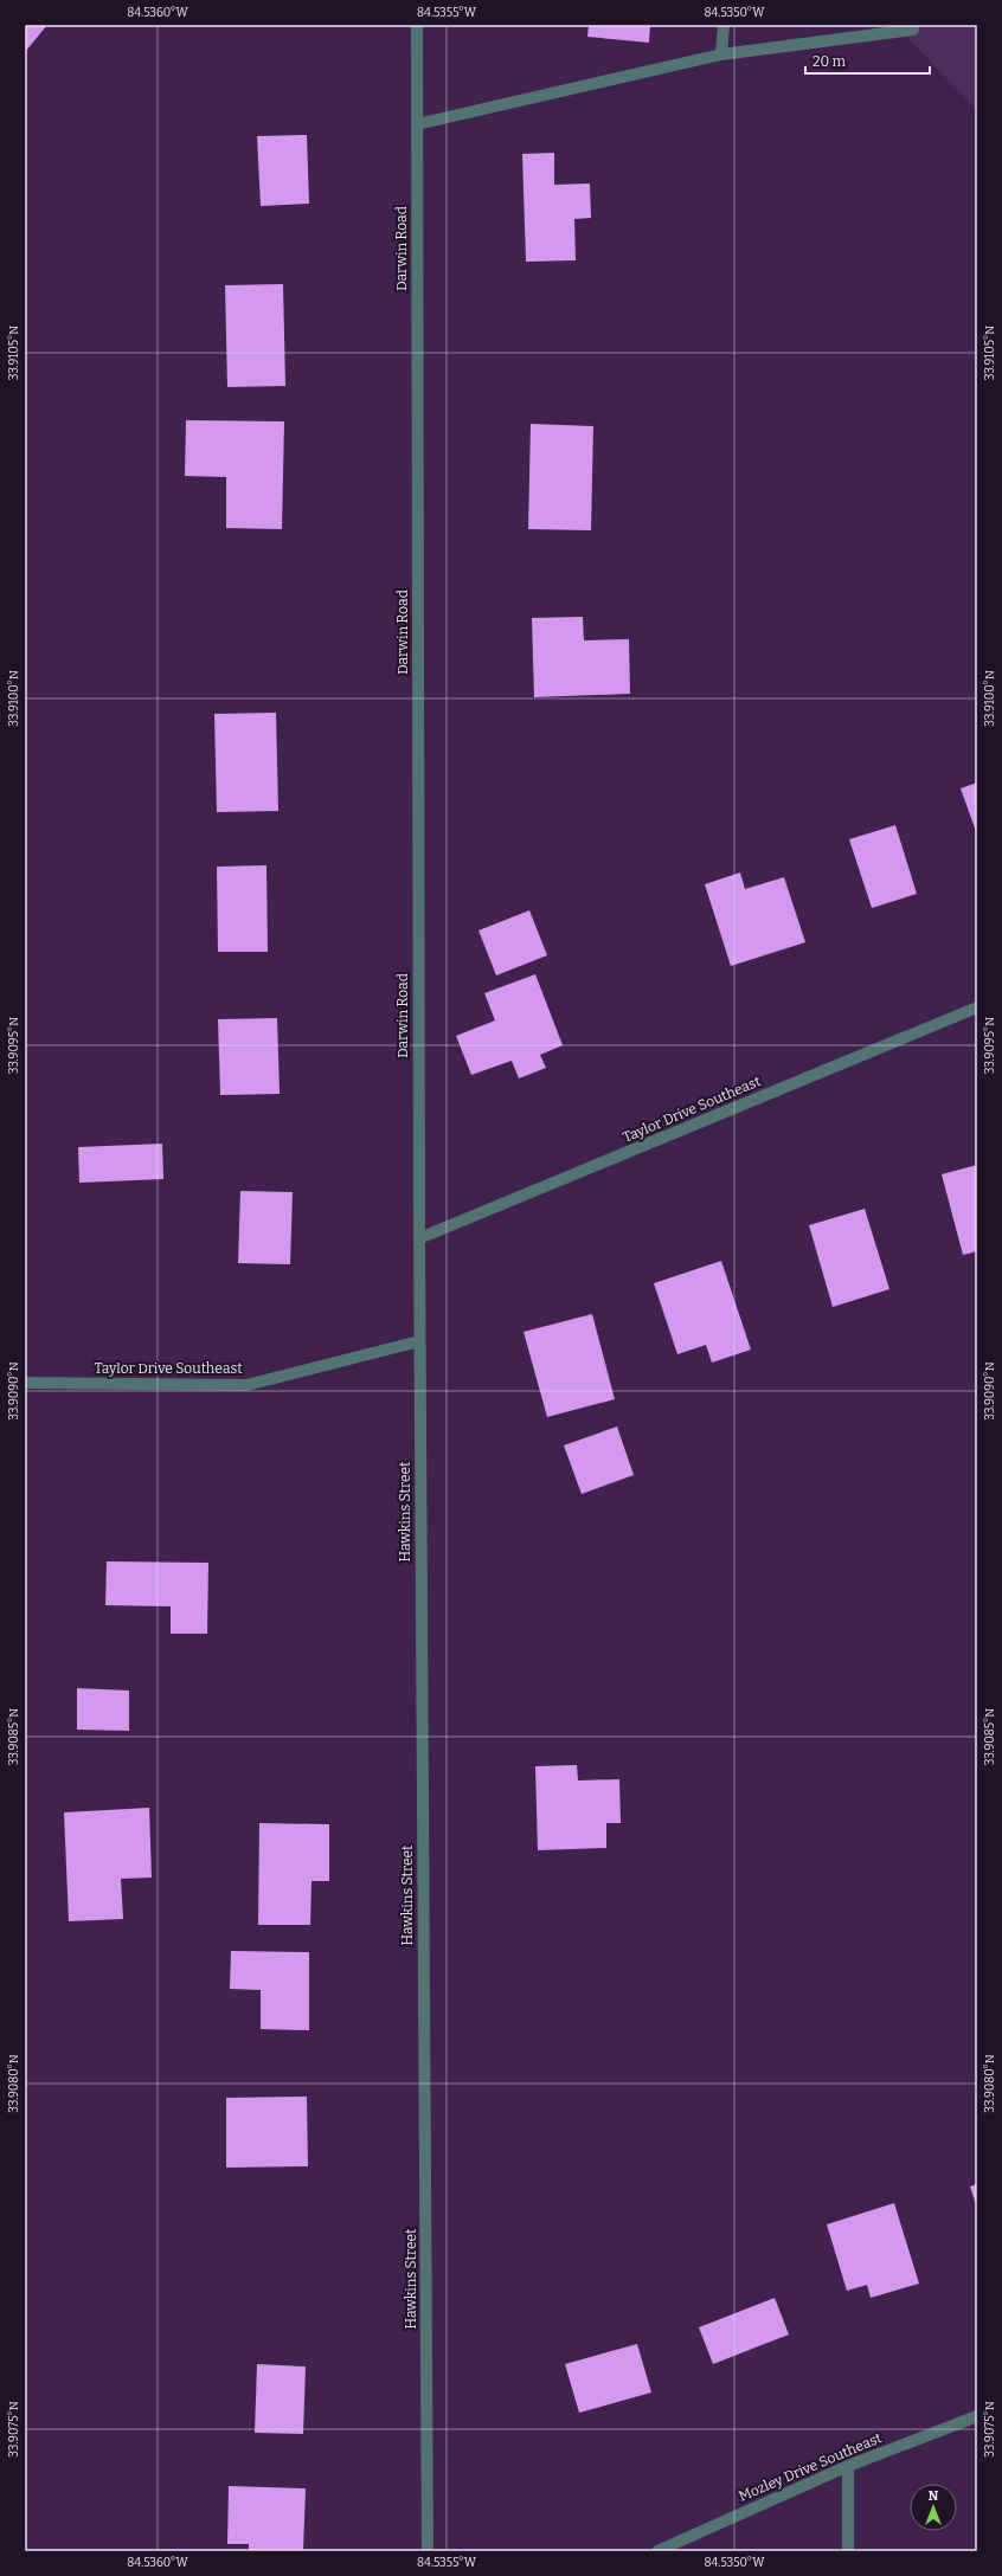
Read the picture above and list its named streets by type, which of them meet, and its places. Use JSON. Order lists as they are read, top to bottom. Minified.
{"streets":{"street":["Darwin Road","Taylor Drive Southeast","Hawkins Street","Mozley Drive Southeast"]},"crossings":[["Darwin Road","Taylor Drive Southeast"],["Darwin Road","Hawkins Street"],["Taylor Drive Southeast","Hawkins Street"]],"scale_bar":"20 m","north":"top","coordinates":["84.5360°W","84.5355°W","84.5350°W","33.9105°N","33.9100°N","33.9095°N","33.9090°N","33.9085°N","33.9080°N","33.9075°N"]}
